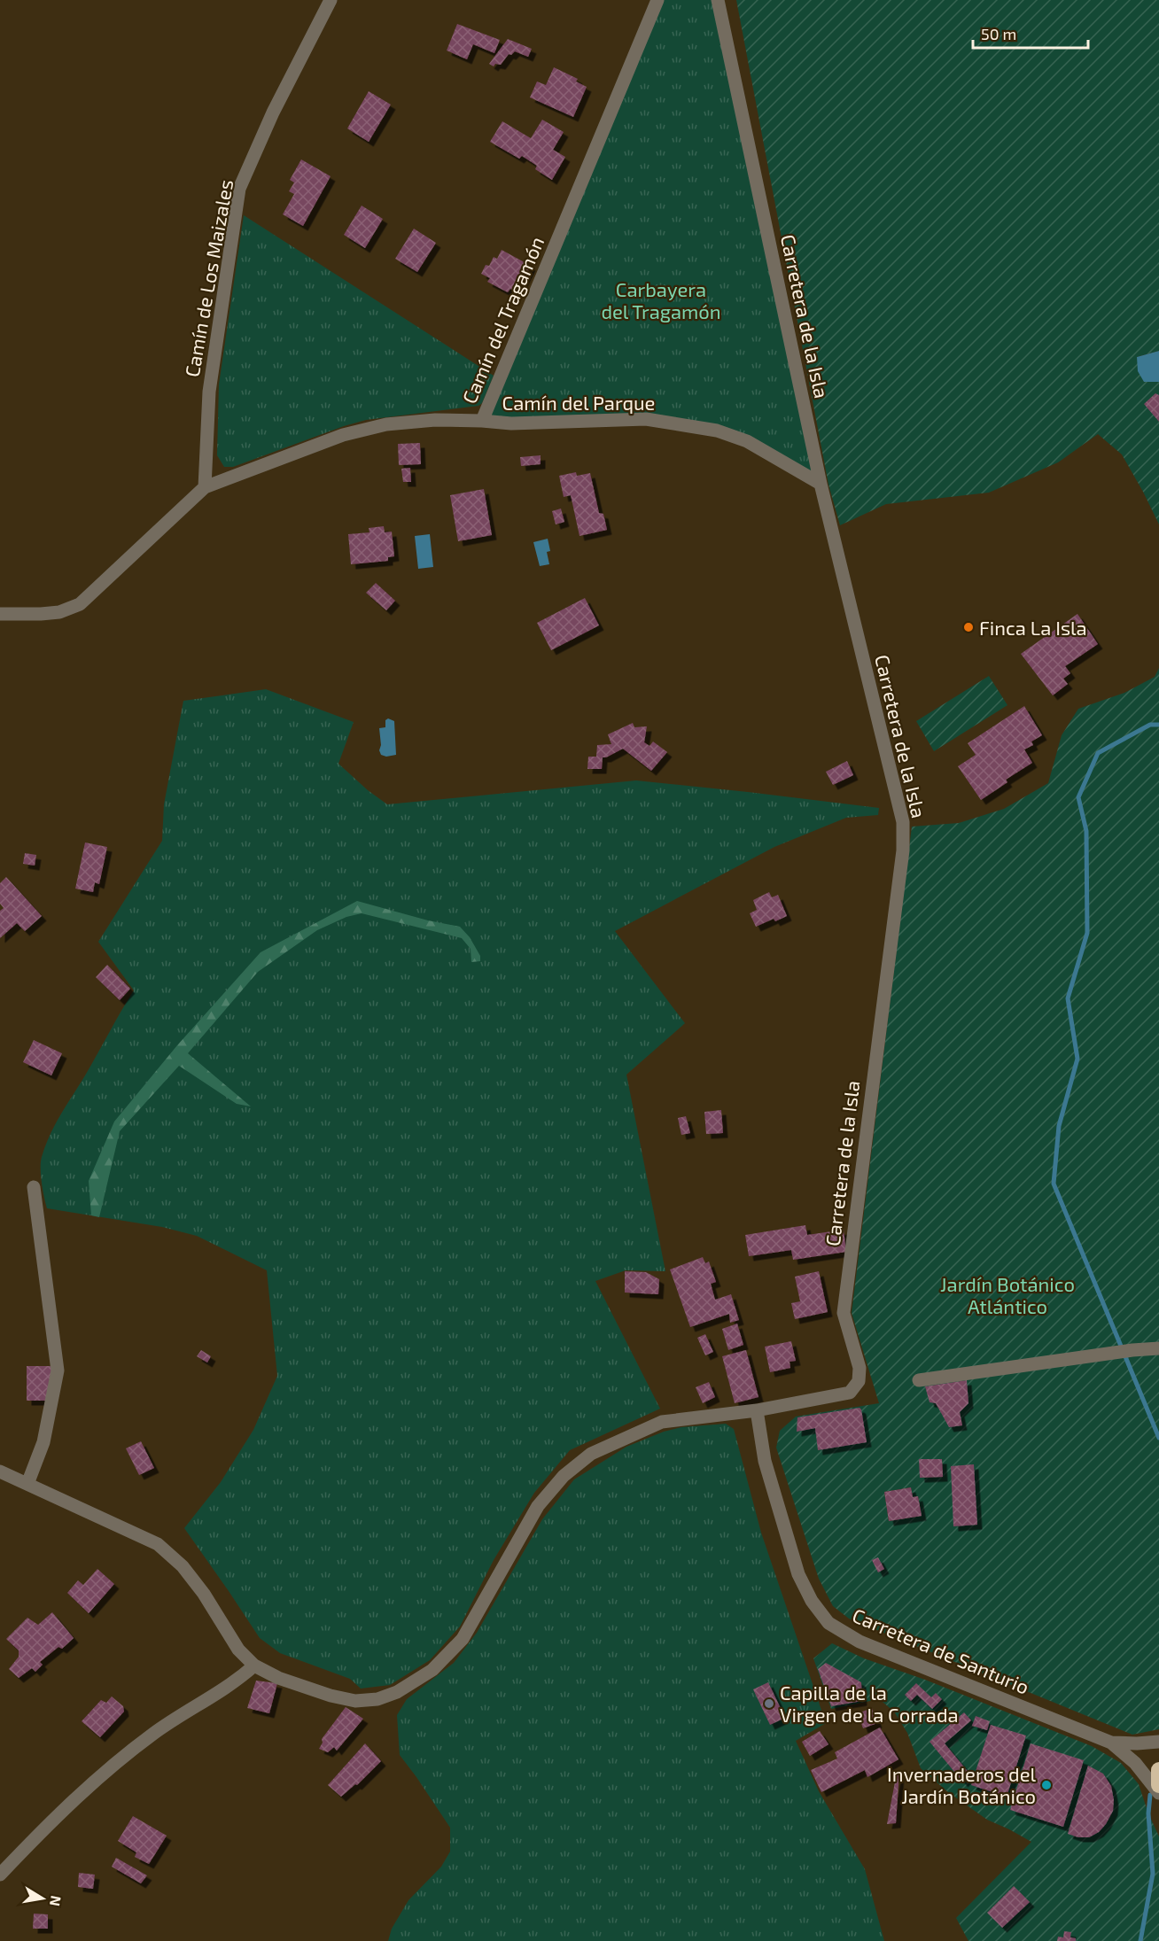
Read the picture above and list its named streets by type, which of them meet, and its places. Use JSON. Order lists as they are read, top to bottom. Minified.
{"streets":{"street":["Camín de Los Maizales","Carretera de la Isla","Camín del Tragamón","Camín del Parque","Carretera de Santurio"]},"crossings":[["Camín de Los Maizales","Camín del Tragamón"],["Carretera de la Isla","Camín del Parque"],["Carretera de la Isla","Carretera de Santurio"],["Camín del Tragamón","Camín del Parque"]],"parks":["Carbayera del Tragamón","Jardín Botánico Atlántico"],"places":["Finca La Isla","Capilla de la Virgen de la Corrada","Invernaderos del Jardín Botánico"],"scale_bar":"50 m","north":"right"}
